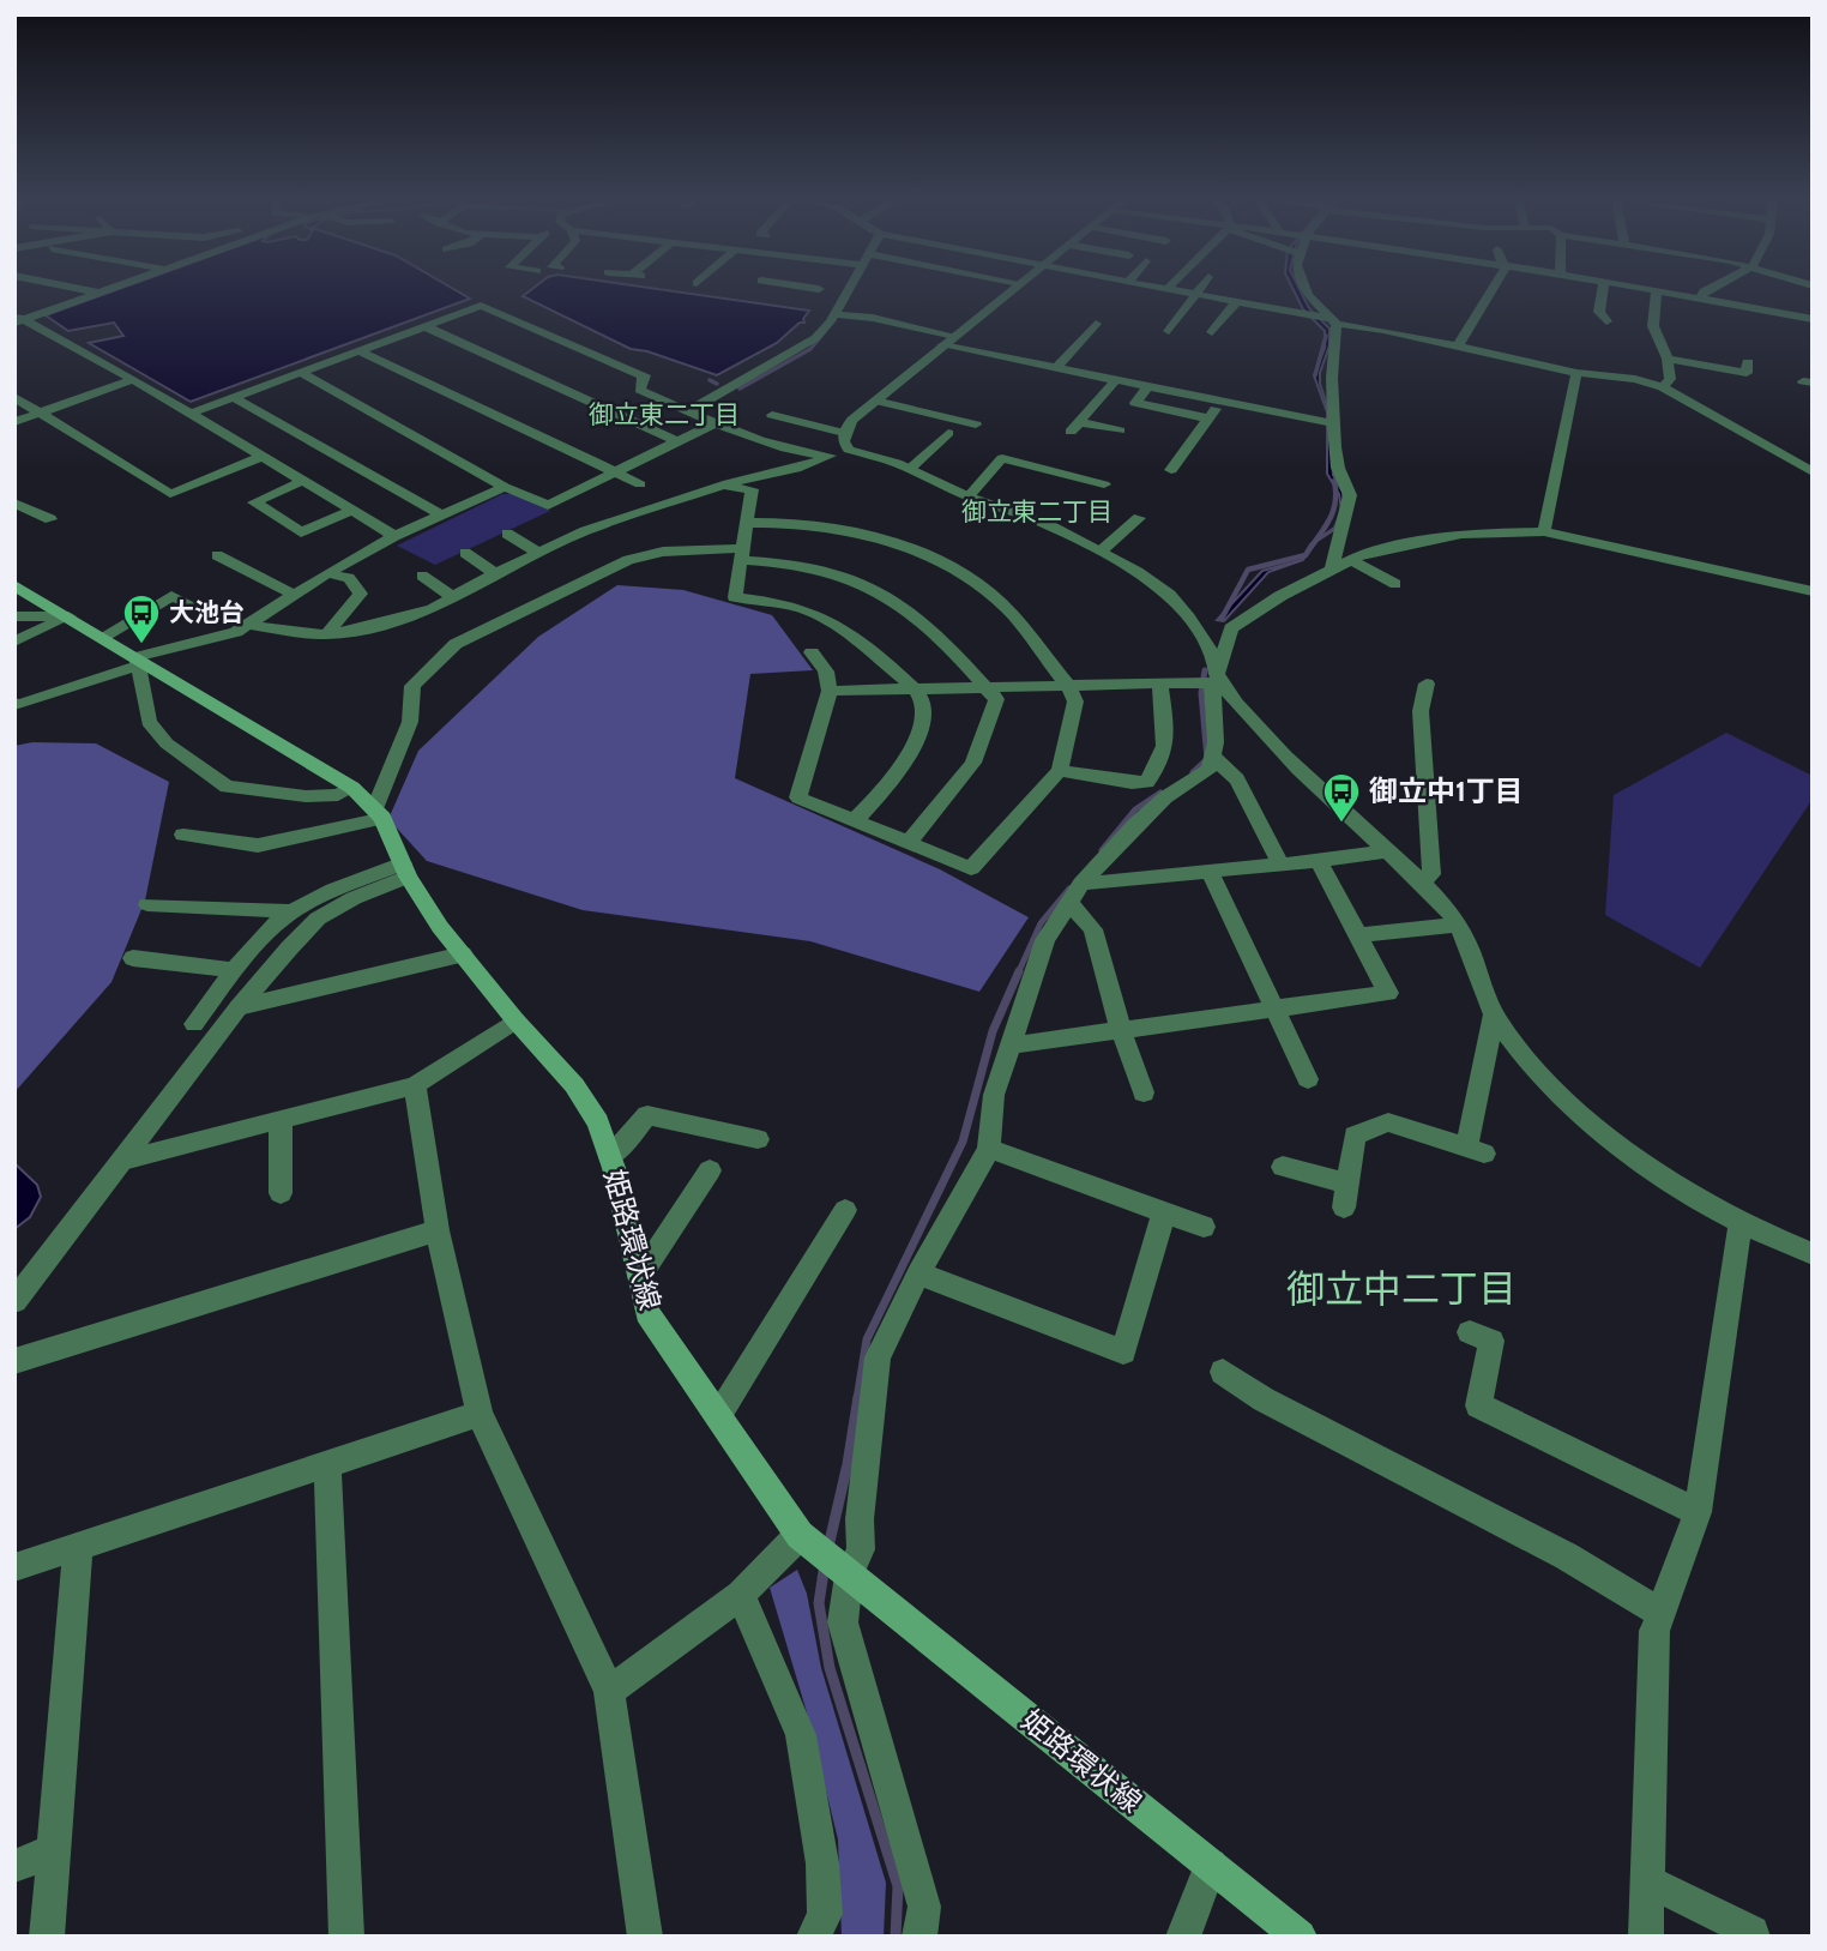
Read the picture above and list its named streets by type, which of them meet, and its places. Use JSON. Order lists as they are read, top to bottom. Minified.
{"streets":{"main road":["姫路環状線"]},"districts":["御立東二丁目","御立東二丁目","御立中二丁目"],"places":{"bus stop":["大池台","御立中1丁目"]}}
